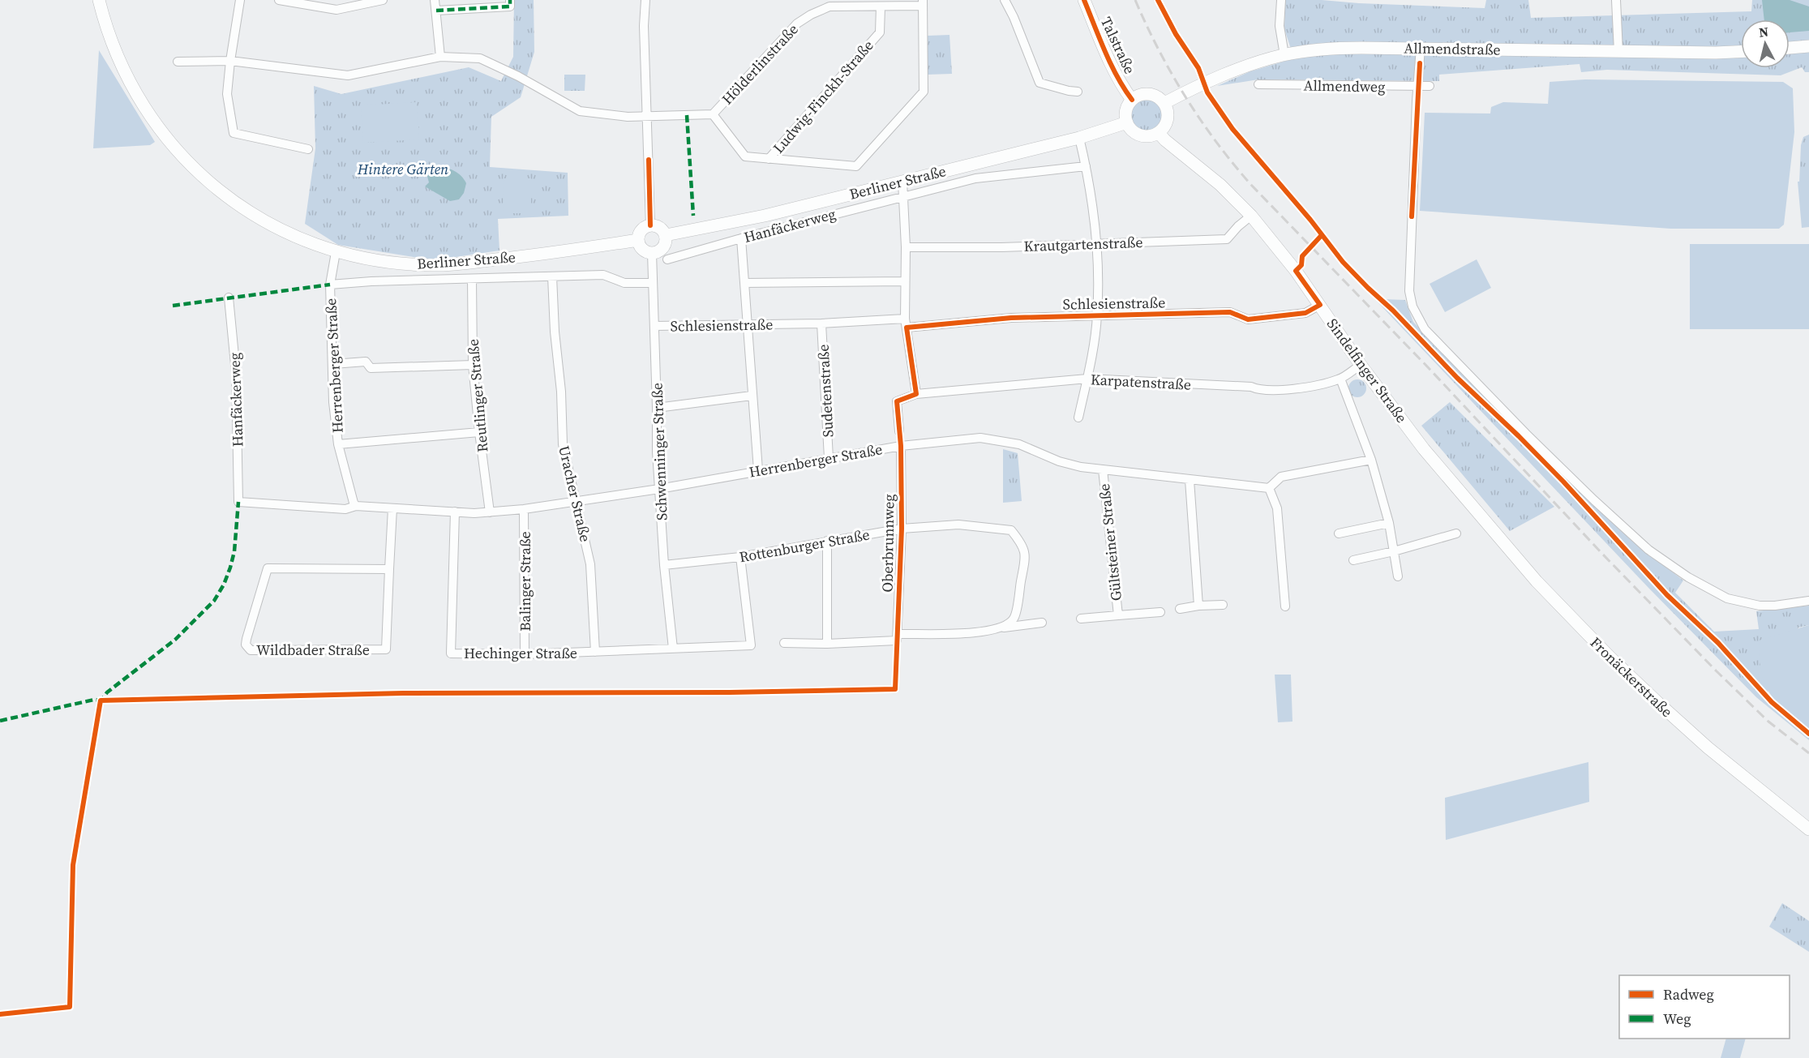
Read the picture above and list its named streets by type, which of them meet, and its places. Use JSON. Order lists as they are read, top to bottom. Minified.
{"streets":{"main road":["Talstraße","Allmendstraße","Berliner Straße","Sindelfinger Straße","Fronäckerstraße"],"street":["Hölderlinstraße","Allmendweg","Ludwig-Finckh-Straße","Hanfäckerweg","Krautgartenstraße","Schlesienstraße","Herrenberger Straße","Karpatenstraße","Sudetenstraße","Reutlinger Straße","Schwenninger Straße","Uracher Straße","Gültsteiner Straße","Oberbrunnweg","Rottenburger Straße","Balinger Straße","Wildbader Straße","Hechinger Straße"]},"crossings":[["Talstraße","Allmendstraße"],["Talstraße","Berliner Straße"],["Talstraße","Sindelfinger Straße"],["Allmendstraße","Berliner Straße"],["Allmendstraße","Sindelfinger Straße"],["Hölderlinstraße","Ludwig-Finckh-Straße"],["Berliner Straße","Herrenberger Straße"],["Berliner Straße","Sindelfinger Straße"],["Berliner Straße","Schwenninger Straße"],["Hanfäckerweg","Herrenberger Straße"],["Krautgartenstraße","Sindelfinger Straße"],["Schlesienstraße","Sindelfinger Straße"],["Schlesienstraße","Sudetenstraße"],["Schlesienstraße","Schwenninger Straße"],["Herrenberger Straße","Sudetenstraße"],["Herrenberger Straße","Reutlinger Straße"],["Herrenberger Straße","Schwenninger Straße"],["Herrenberger Straße","Uracher Straße"],["Herrenberger Straße","Gültsteiner Straße"],["Herrenberger Straße","Oberbrunnweg"],["Herrenberger Straße","Balinger Straße"],["Herrenberger Straße","Wildbader Straße"],["Herrenberger Straße","Hechinger Straße"],["Sindelfinger Straße","Karpatenstraße"],["Sindelfinger Straße","Fronäckerstraße"],["Schwenninger Straße","Rottenburger Straße"],["Schwenninger Straße","Hechinger Straße"],["Uracher Straße","Hechinger Straße"],["Oberbrunnweg","Rottenburger Straße"],["Rottenburger Straße","Hechinger Straße"],["Balinger Straße","Hechinger Straße"]],"parks":["Hintere Gärten"],"legend":["Radweg","Weg"],"north":"top"}
